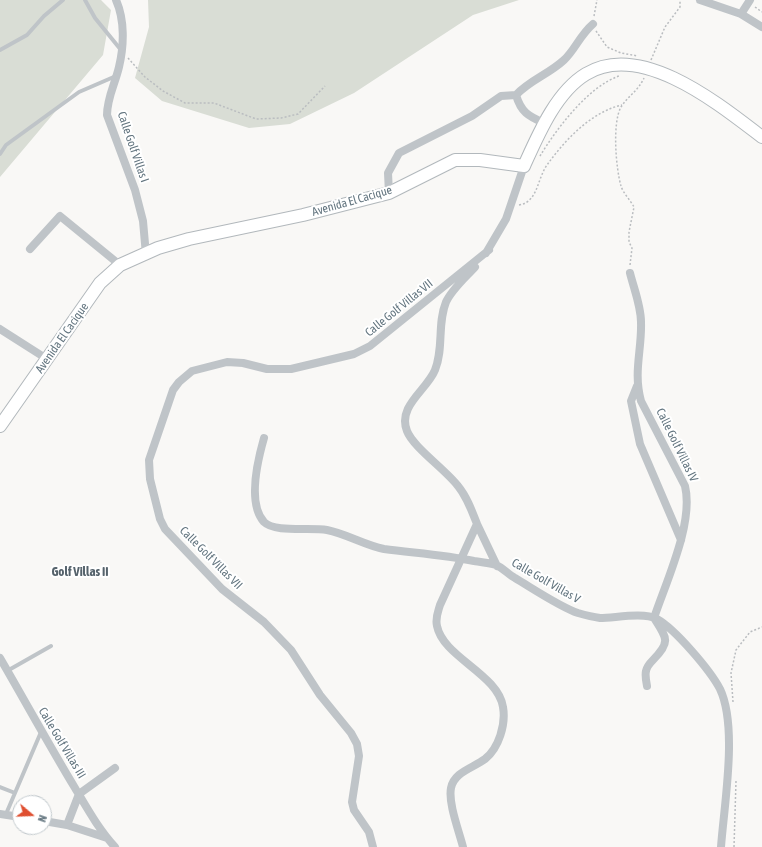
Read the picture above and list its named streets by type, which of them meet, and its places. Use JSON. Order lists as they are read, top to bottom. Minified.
{"streets":{"street":["Calle Golf Villas I","Avenida El Cacique","Calle Golf Villas VII","Calle Golf Villas IV","Calle Golf Villas V","Calle Golf Villas III"]},"crossings":[["Calle Golf Villas I","Avenida El Cacique"],["Calle Golf Villas IV","Calle Golf Villas V"]],"districts":["Golf Villas II"],"north":"right"}
